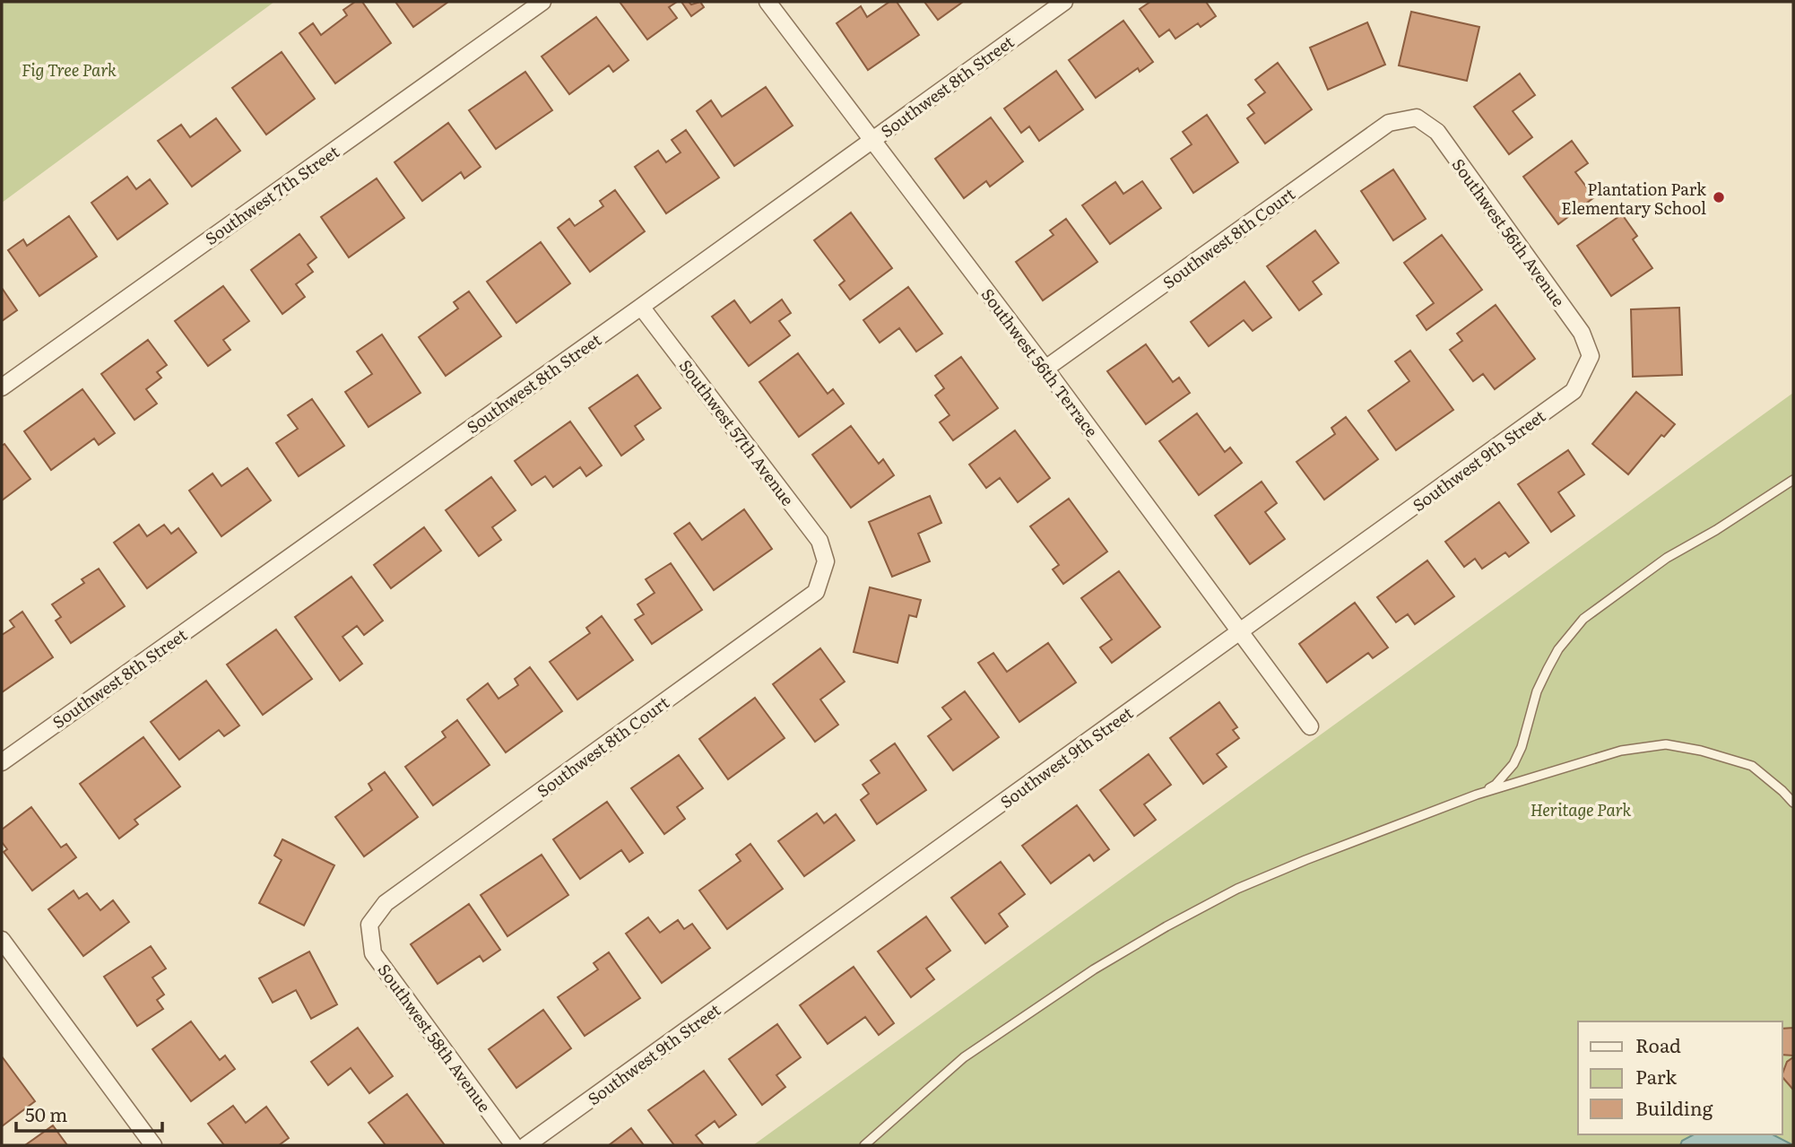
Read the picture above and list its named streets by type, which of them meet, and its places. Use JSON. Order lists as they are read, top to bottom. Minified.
{"streets":{"street":["Southwest 8th Street","Southwest 7th Street","Southwest 56th Avenue","Southwest 8th Court","Southwest 56th Terrace","Southwest 57th Avenue","Southwest 9th Street","Southwest 58th Avenue"]},"crossings":[["Southwest 8th Street","Southwest 56th Terrace"],["Southwest 8th Street","Southwest 57th Avenue"],["Southwest 56th Avenue","Southwest 8th Court"],["Southwest 56th Avenue","Southwest 9th Street"],["Southwest 8th Court","Southwest 56th Terrace"],["Southwest 8th Court","Southwest 57th Avenue"],["Southwest 8th Court","Southwest 58th Avenue"],["Southwest 56th Terrace","Southwest 9th Street"]],"parks":["Fig Tree Park","Heritage Park"],"places":["Plantation Park Elementary School"],"legend":["Road","Park","Building"],"scale_bar":"50 m"}
